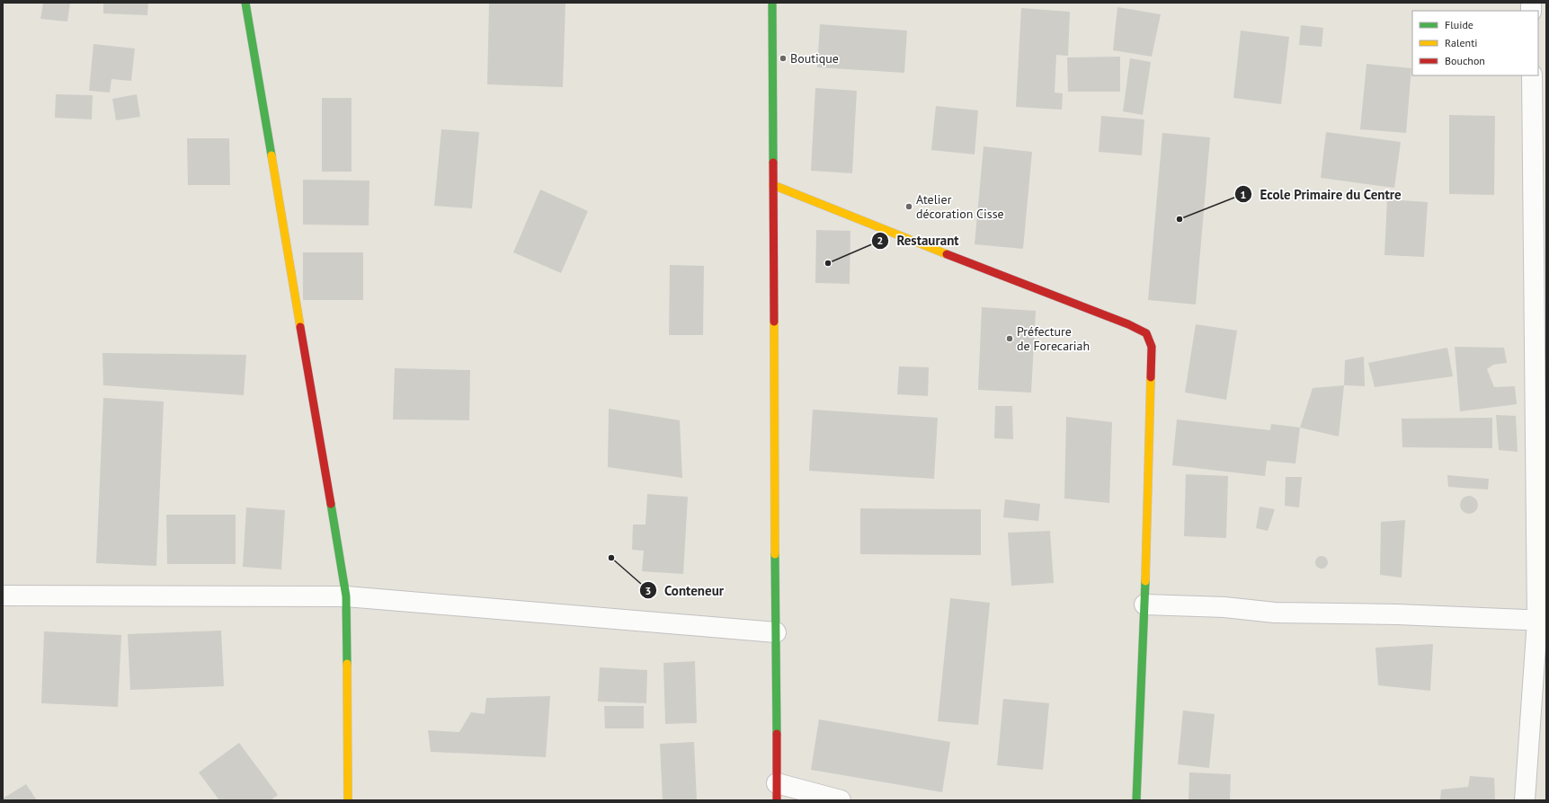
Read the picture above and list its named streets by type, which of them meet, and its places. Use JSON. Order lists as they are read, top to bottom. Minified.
{"places":["Boutique","Atelier décoration Cisse","Ecole Primaire du Centre","Restaurant","Préfecture de Forecariah","Conteneur"],"legend":["Fluide","Ralenti","Bouchon"]}
